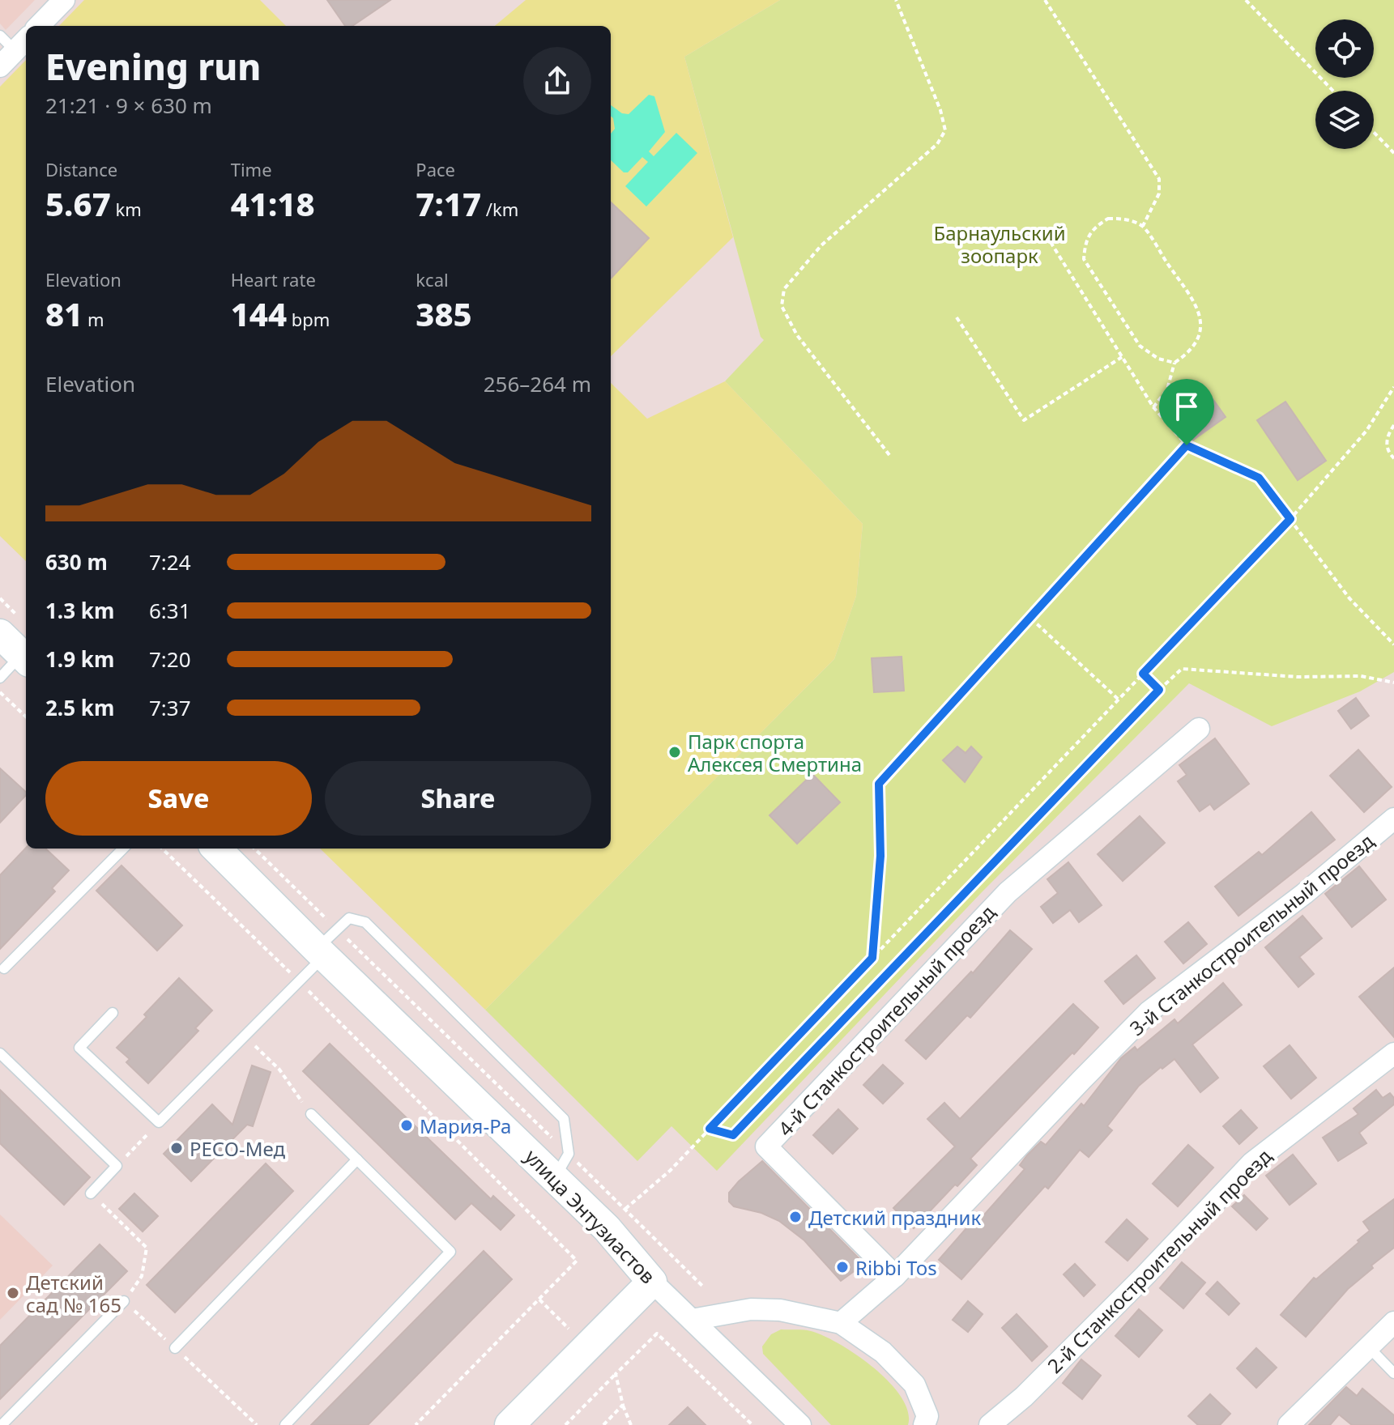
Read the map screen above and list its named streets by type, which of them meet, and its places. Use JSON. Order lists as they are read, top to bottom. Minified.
{"streets":{"street":["3-й Станкостроительный проезд","4-й Станкостроительный проезд","улица Энтузиастов","2-й Станкостроительный проезд"]},"crossings":[["3-й Станкостроительный проезд","4-й Станкостроительный проезд"]],"parks":["Барнаульский зоопарк"],"places":["Парк спорта Алексея Смертина","Мария-Ра","РЕСО-Мед","Детский праздник","Ribbi Tos","Детский сад № 165"],"page":{"heading":["Evening run","21:21 · 9 × 630 m"],"stats":[["Distance","5.67 km"],["Time","41:18"],["Pace","7:17 /km"],["Elevation","81 m"],["Heart rate","144 bpm"],["kcal","385"]],"chart":["Elevation","256–264 m"],"list":[{"name":"630 m","note":"7:24"},{"name":"1.3 km","note":"6:31"},{"name":"1.9 km","note":"7:20"},{"name":"2.5 km","note":"7:37"}],"buttons":["Save","Share"]}}
